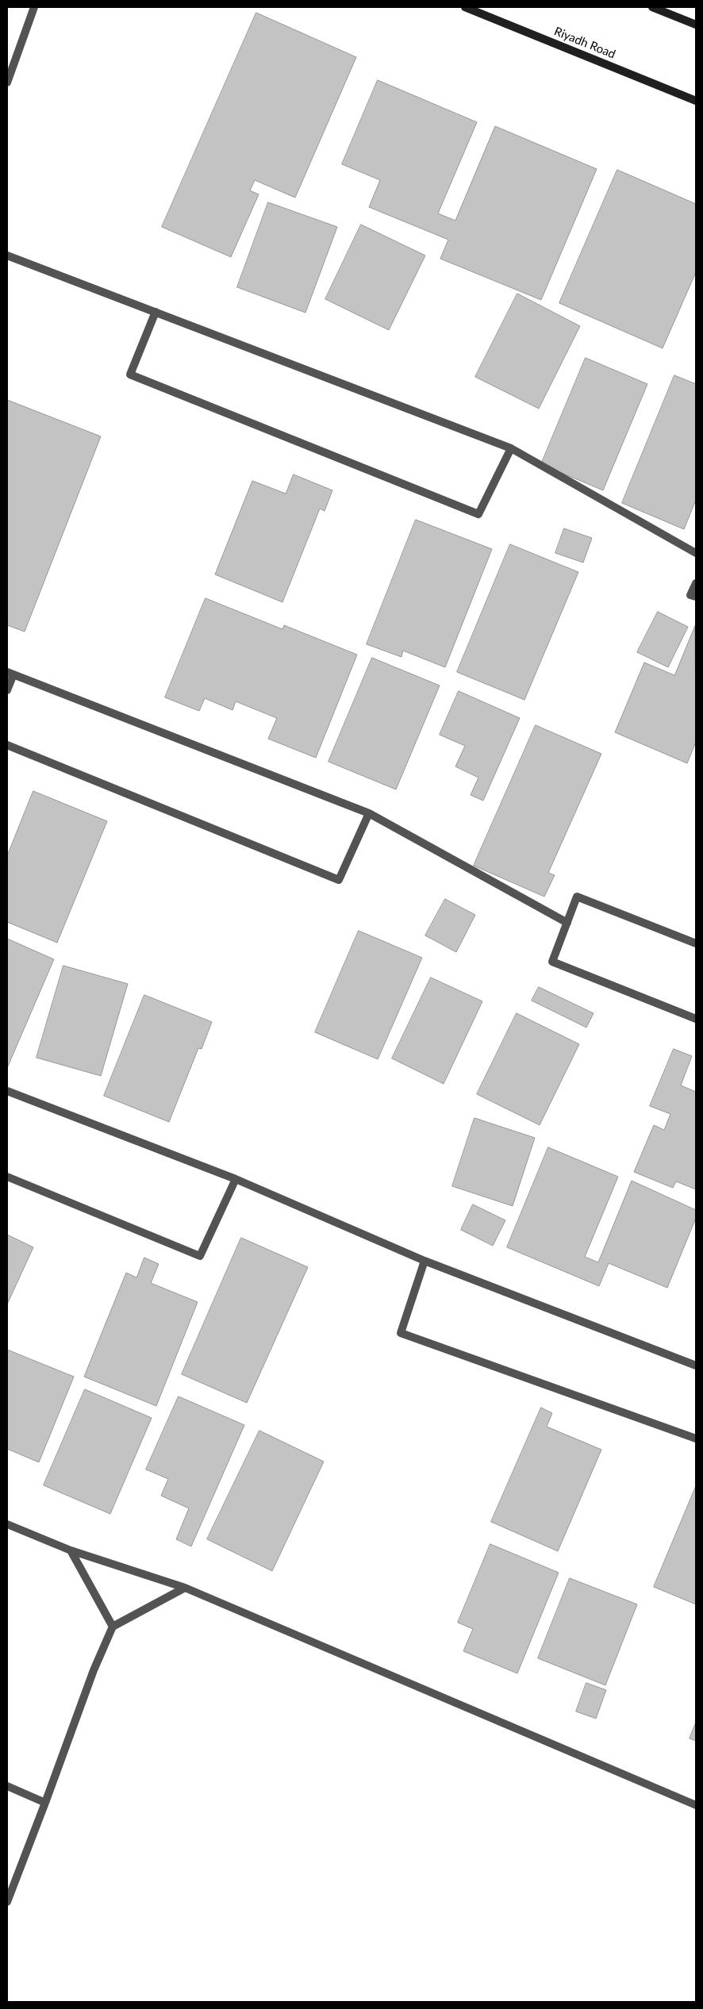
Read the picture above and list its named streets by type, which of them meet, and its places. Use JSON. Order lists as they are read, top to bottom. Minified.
{"streets":{"street":["Riyadh Road"]}}
